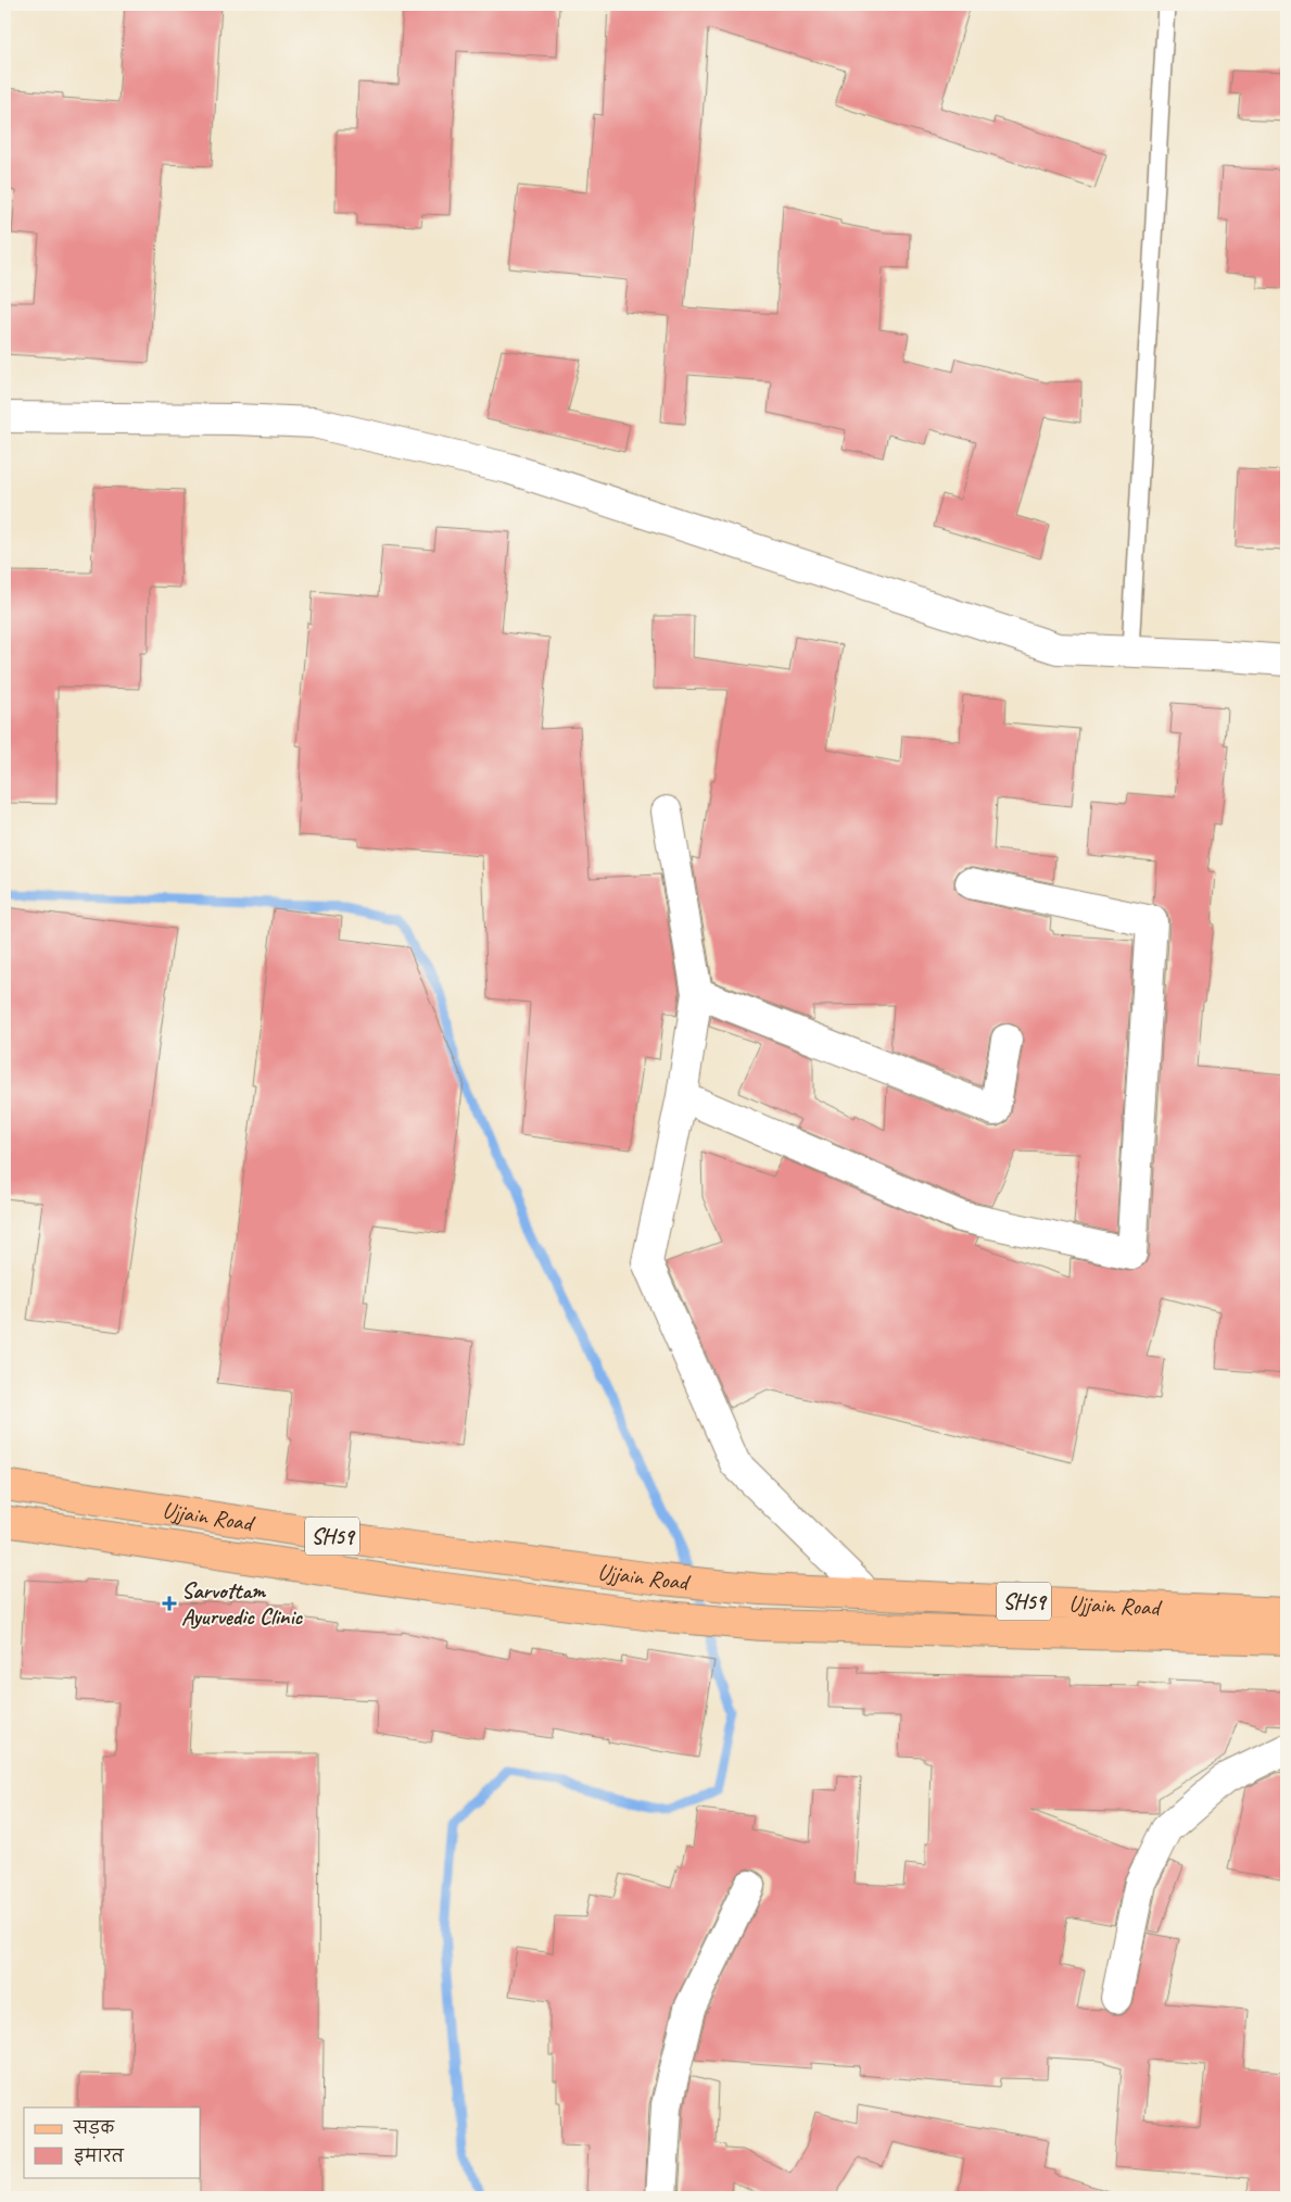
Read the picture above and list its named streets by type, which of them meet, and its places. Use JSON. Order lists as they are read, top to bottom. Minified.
{"streets":{"main road":["Ujjain Road","SH59"]},"places":{"health":["Sarvottam Ayurvedic Clinic"]},"legend":["सड़क","इमारत"]}
